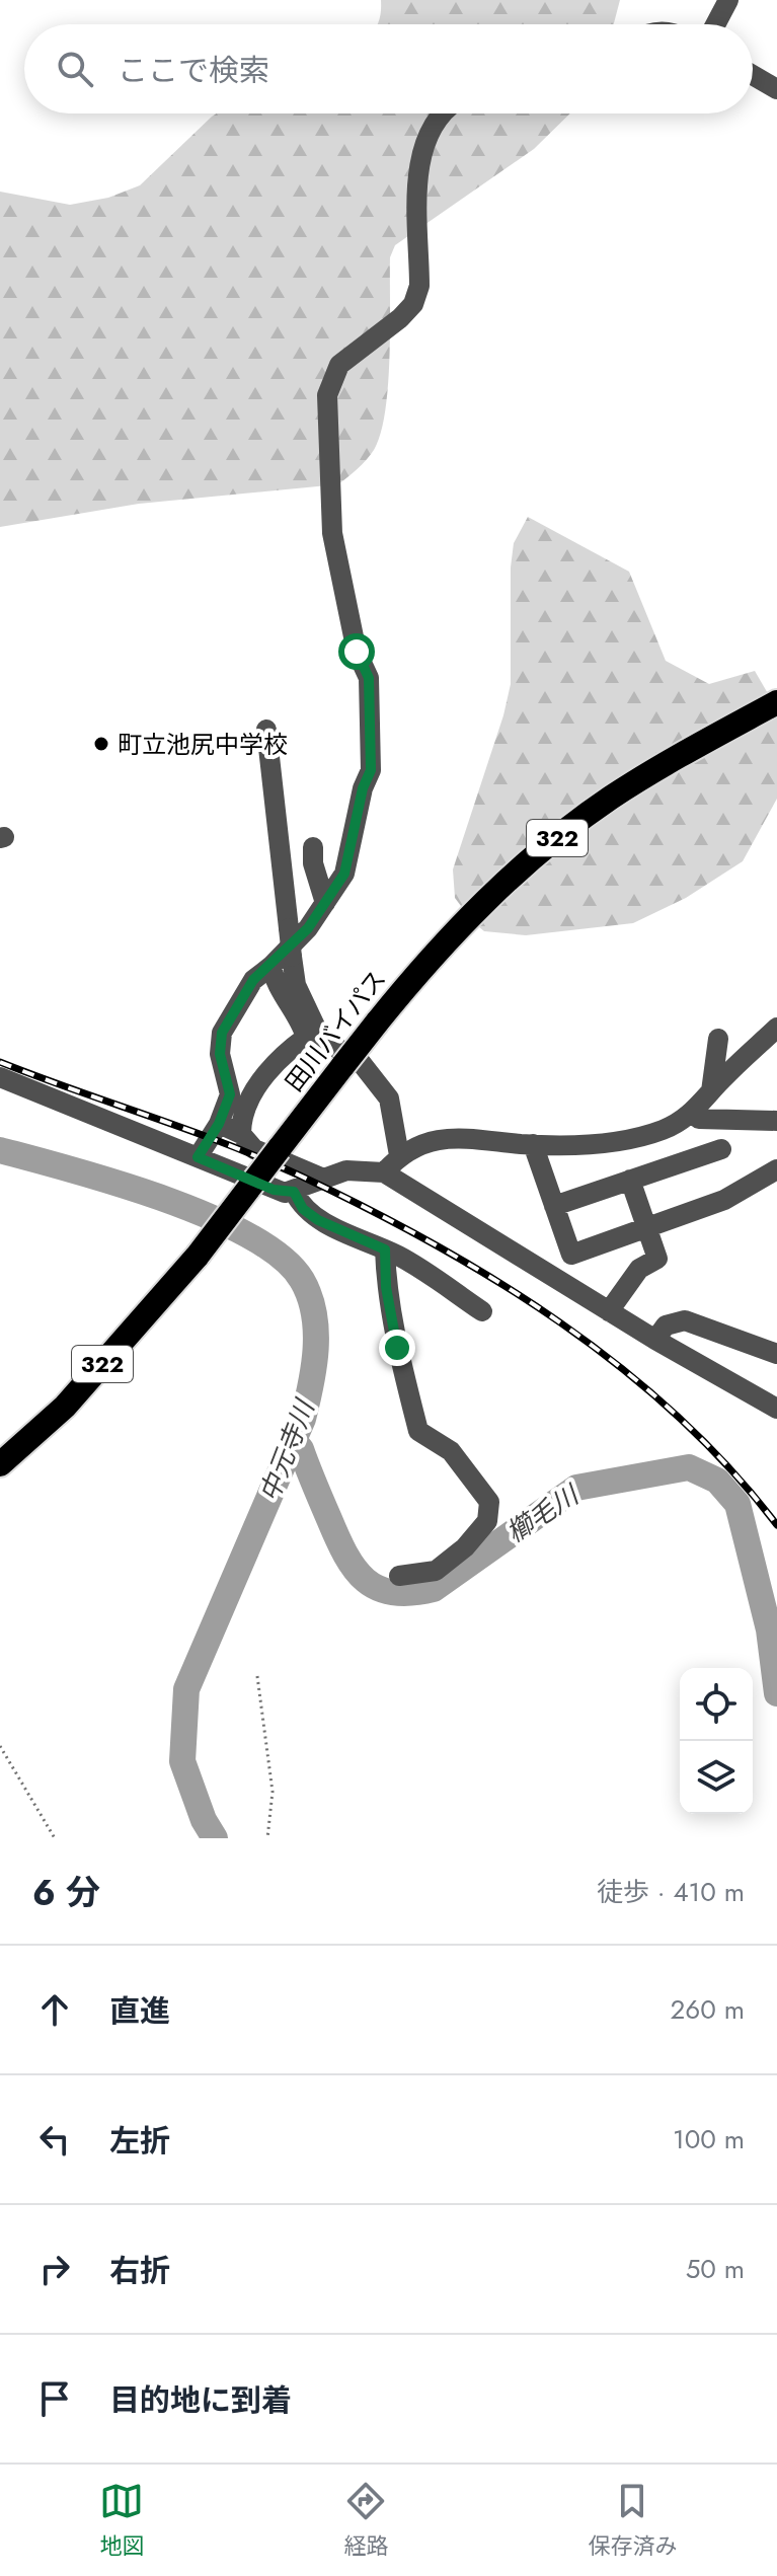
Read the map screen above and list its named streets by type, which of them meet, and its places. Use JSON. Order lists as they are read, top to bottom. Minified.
{"streets":{"highway":["322","田川バイパス"]},"water":["中元寺川","櫛毛川"],"places":["町立池尻中学校"],"page":{"search":"ここで検索","heading":["6 分","徒歩 · 410 m"],"list":[["直進","260 m"],["左折","100 m"],["右折","50 m"],"目的地に到着"],"nav":["地図","経路","保存済み"]}}
